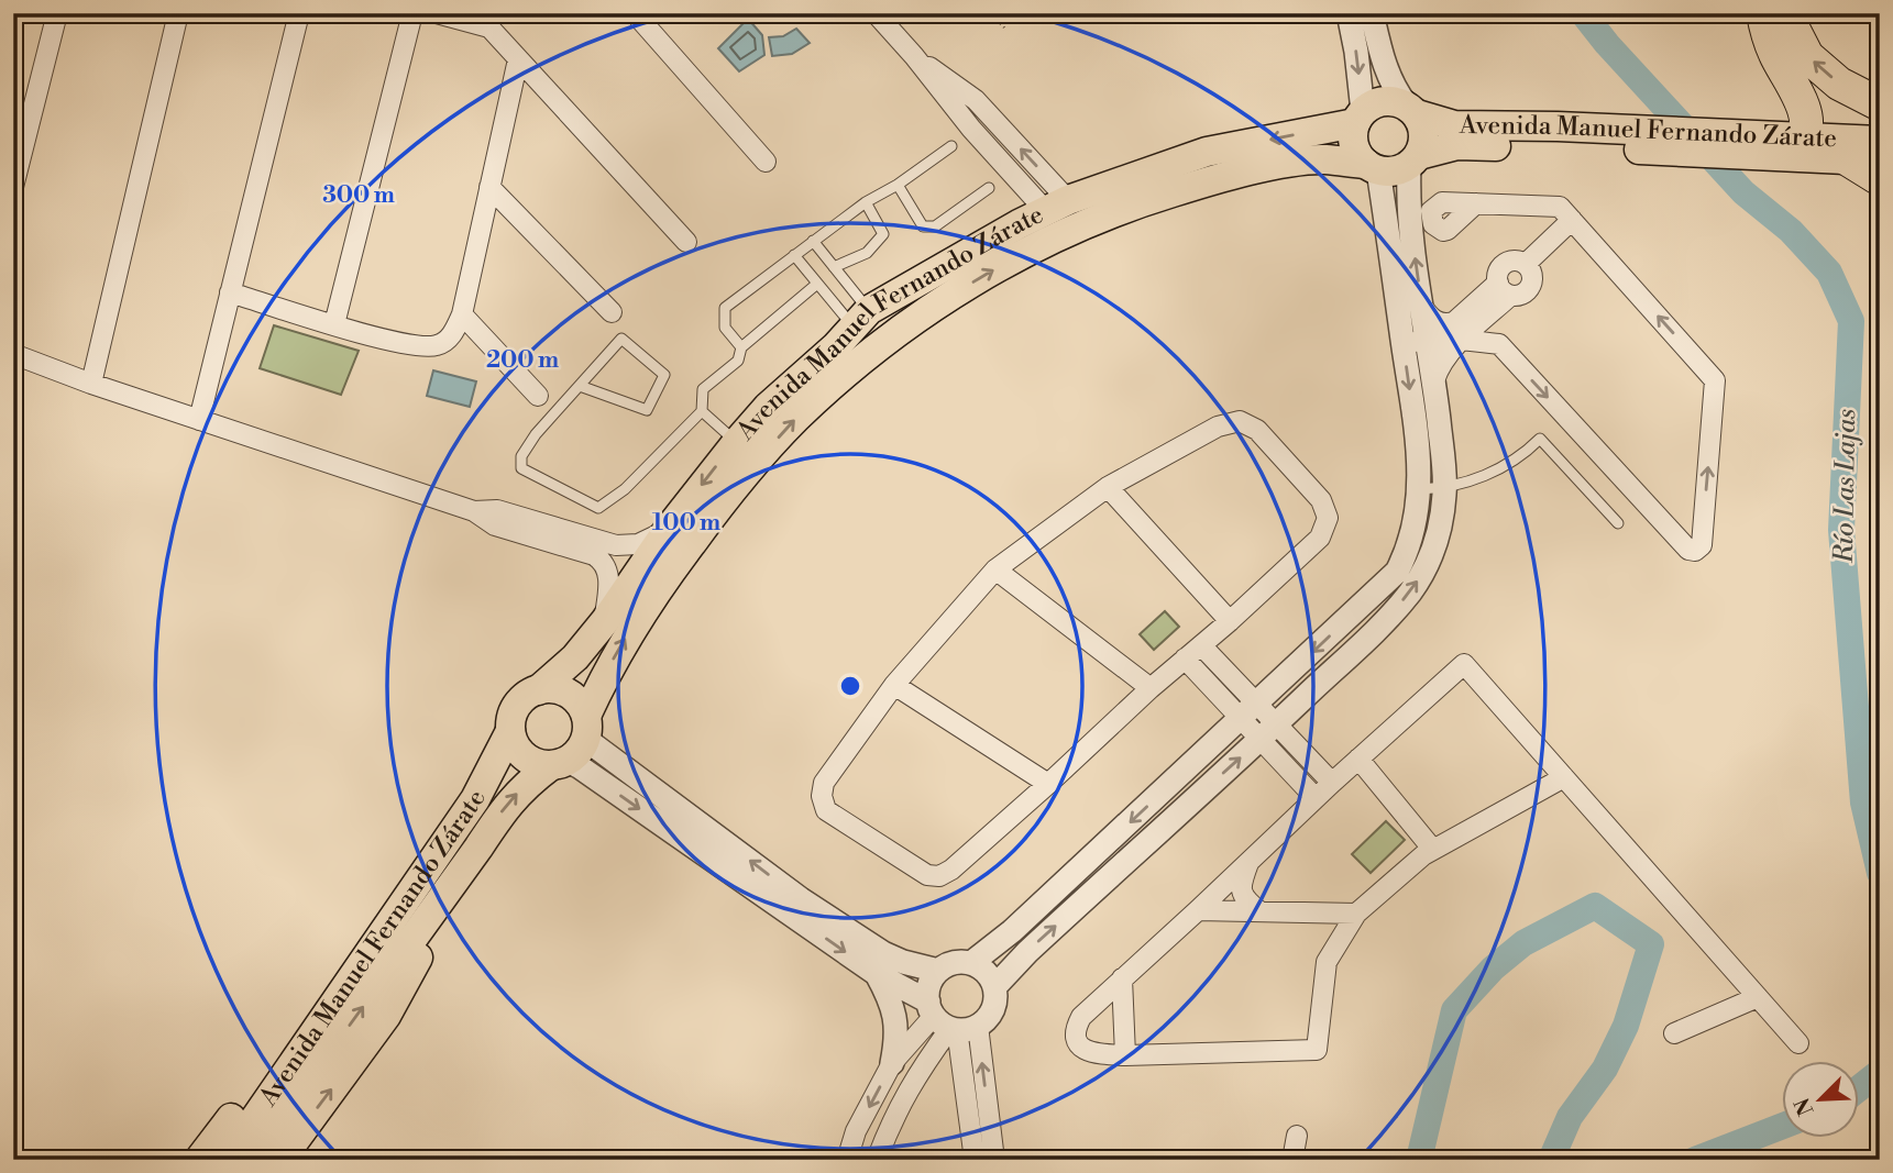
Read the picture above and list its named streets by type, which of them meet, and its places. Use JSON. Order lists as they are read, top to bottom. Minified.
{"streets":{"main road":["Avenida Manuel Fernando Zárate"]},"water":["Río Las Lajas"],"north":"bottom left","rings":["300 m","200 m","100 m"]}
